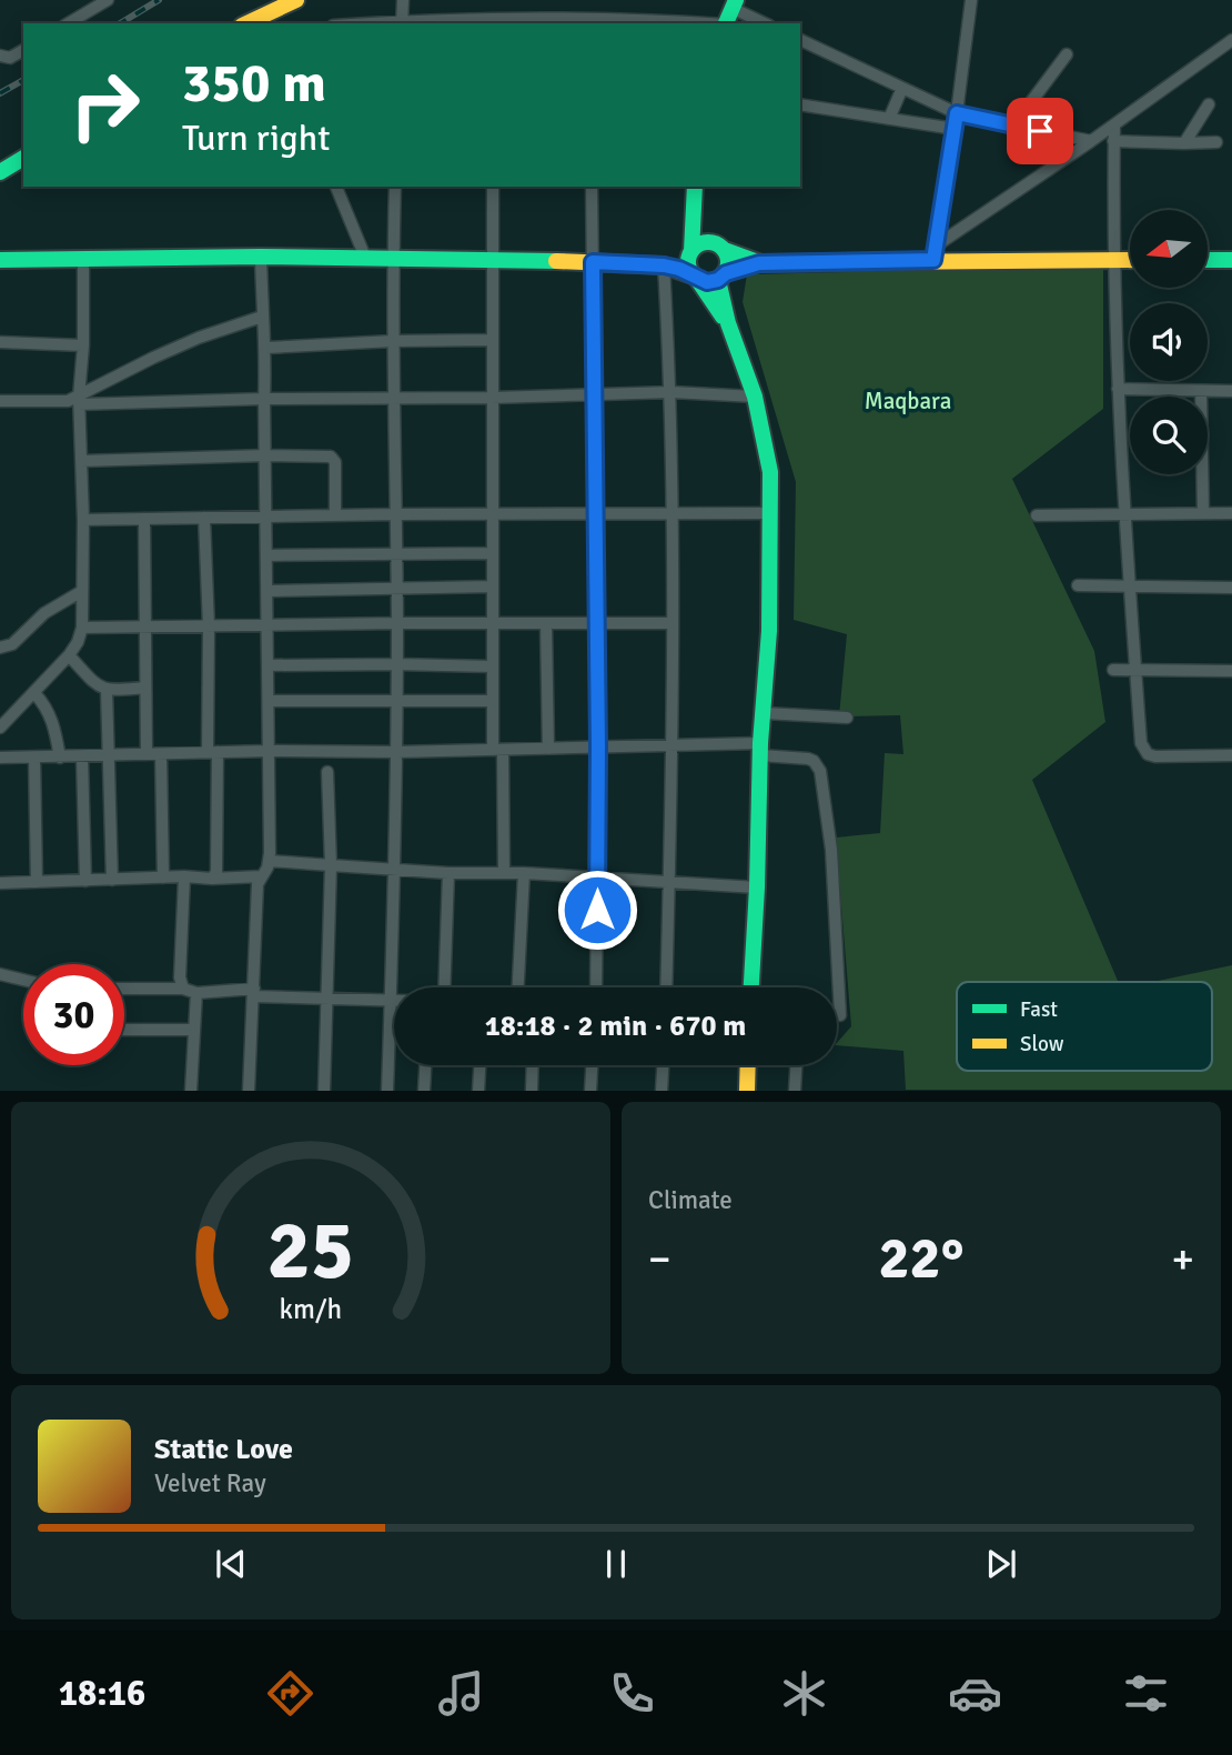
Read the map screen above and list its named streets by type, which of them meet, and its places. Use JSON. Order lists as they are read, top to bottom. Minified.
{"parks":["Maqbara"],"legend":["Fast","Slow"],"north":"left","page":{"turn":["350 m","Turn right"],"limit":"30","trip":"18:18 · 2 min · 670 m","tile":"Climate","heat":["−","22°","+"],"song":["Static Love","Velvet Ray"],"tabs":"18:16","gauge":["25","km/h"]}}
